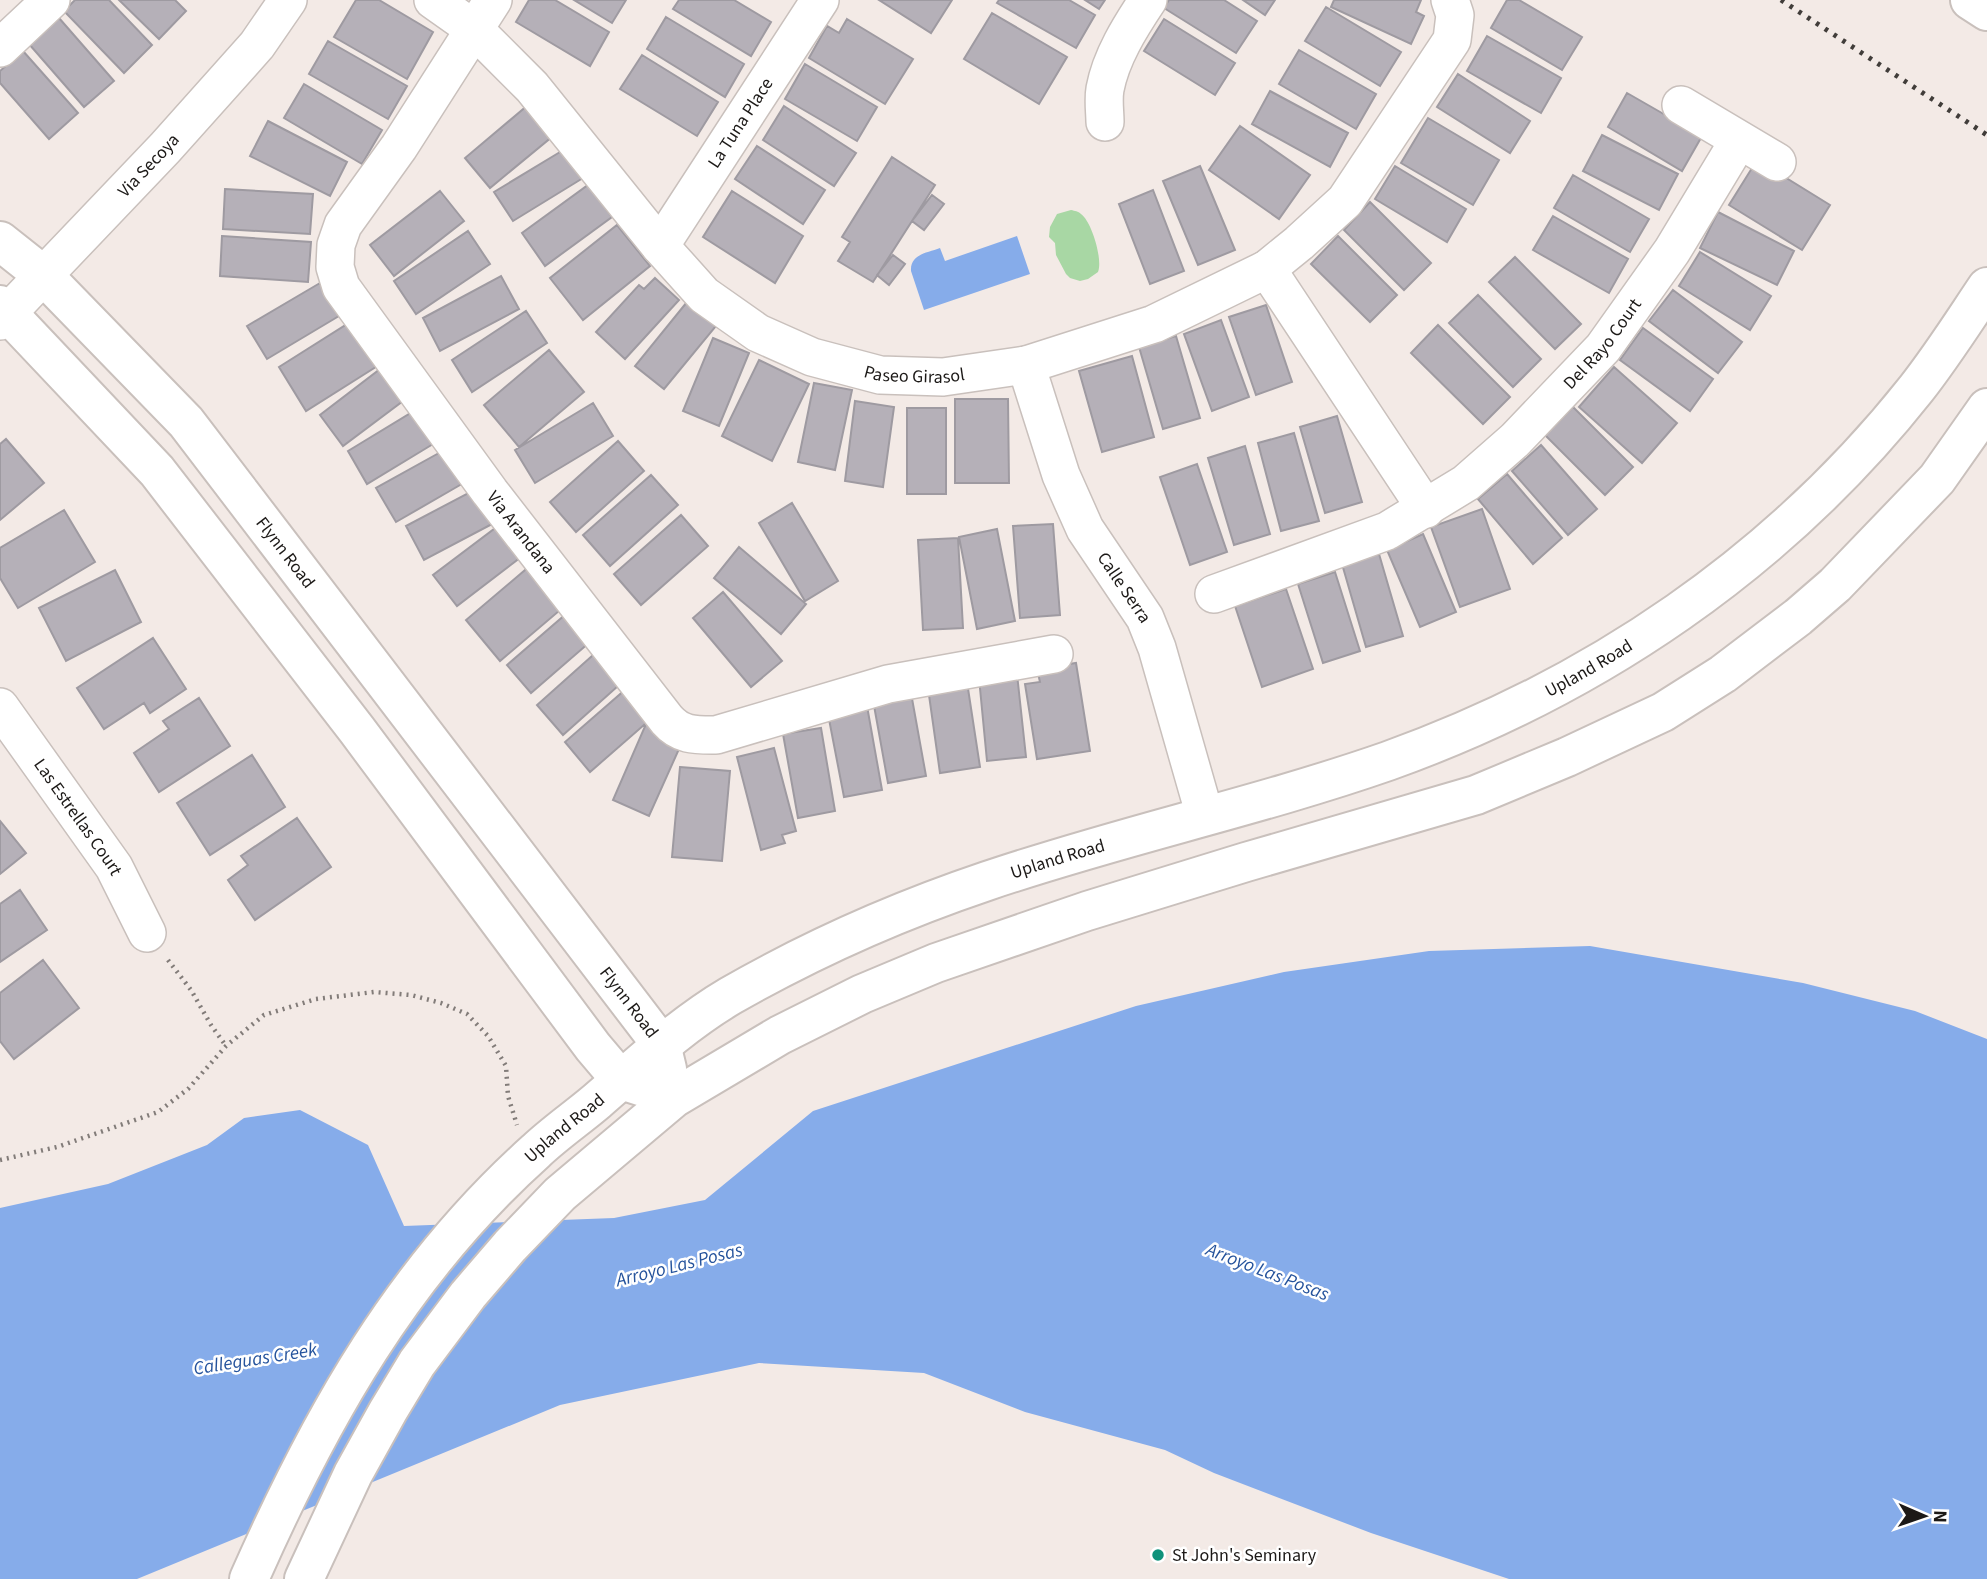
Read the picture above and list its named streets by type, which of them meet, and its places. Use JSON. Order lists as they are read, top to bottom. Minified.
{"streets":{"main road":["Flynn Road","Upland Road"],"street":["La Tuna Place","Via Secoya","Del Rayo Court","Paseo Girasol","Via Arandana","Calle Serra","Las Estrellas Court"]},"crossings":[["La Tuna Place","Paseo Girasol"],["Via Secoya","Flynn Road"],["Paseo Girasol","Via Arandana"],["Paseo Girasol","Calle Serra"],["Flynn Road","Upland Road"],["Calle Serra","Upland Road"]],"water":["Arroyo Las Posas","Calleguas Creek"],"places":["St John's Seminary"],"north":"right"}
